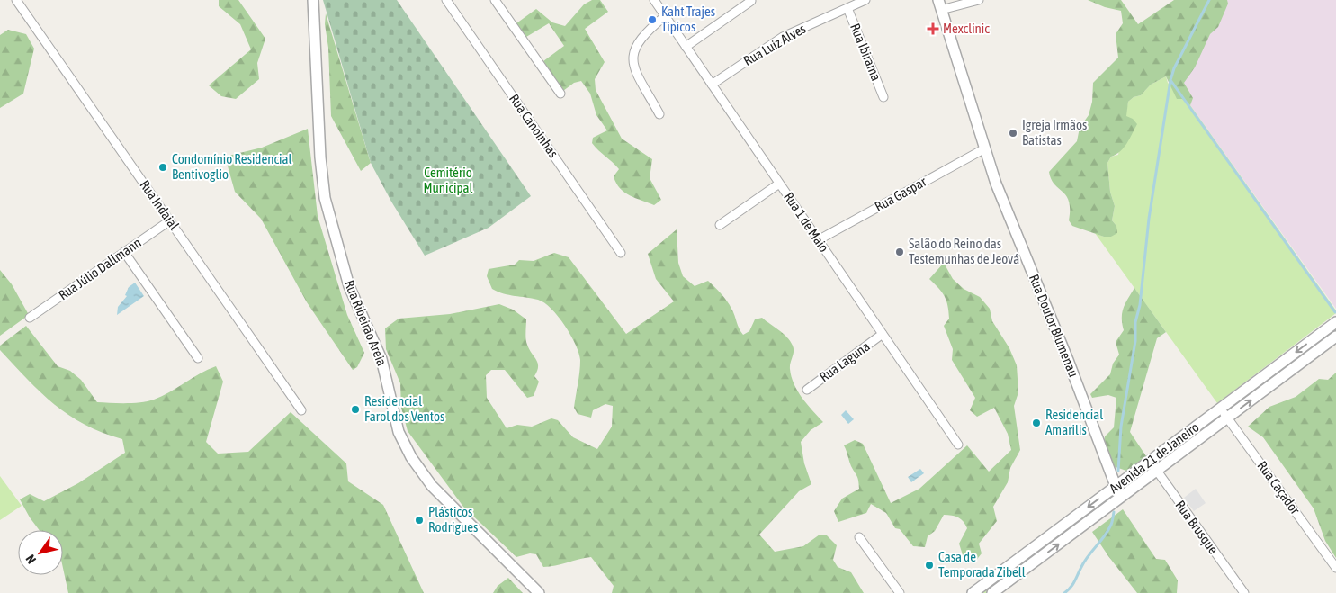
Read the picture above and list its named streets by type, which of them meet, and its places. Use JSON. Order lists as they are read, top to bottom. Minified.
{"streets":{"street":["Rua Luiz Alves","Rua Ibirama","Rua Canoinhas","Rua Gaspar","Rua Indaial","Rua 1 de Maio","Rua Júlio Dallmann","Rua Ribeirão Areia","Rua Doutor Blumenau","Rua Laguna","Avenida 21 de Janeiro","Rua Caçador","Rua Brusque"]},"crossings":[["Rua Luiz Alves","Rua Ibirama"],["Rua Luiz Alves","Rua 1 de Maio"],["Rua Gaspar","Rua 1 de Maio"],["Rua Gaspar","Rua Doutor Blumenau"],["Rua Indaial","Rua Júlio Dallmann"],["Rua 1 de Maio","Rua Laguna"],["Rua Doutor Blumenau","Avenida 21 de Janeiro"],["Avenida 21 de Janeiro","Rua Caçador"],["Avenida 21 de Janeiro","Rua Brusque"]],"parks":["Cemitério Municipal"],"places":{"other":["Kaht Trajes Típicos","Igreja Irmãos Batistas","Condomínio Residencial Bentivoglio","Salão do Reino das Testemunhas de Jeová","Residencial Farol dos Ventos","Residencial Amarilis","Plásticos Rodrigues","Casa de Temporada Zibell"],"health":["Mexclinic"]},"north":"bottom left"}
